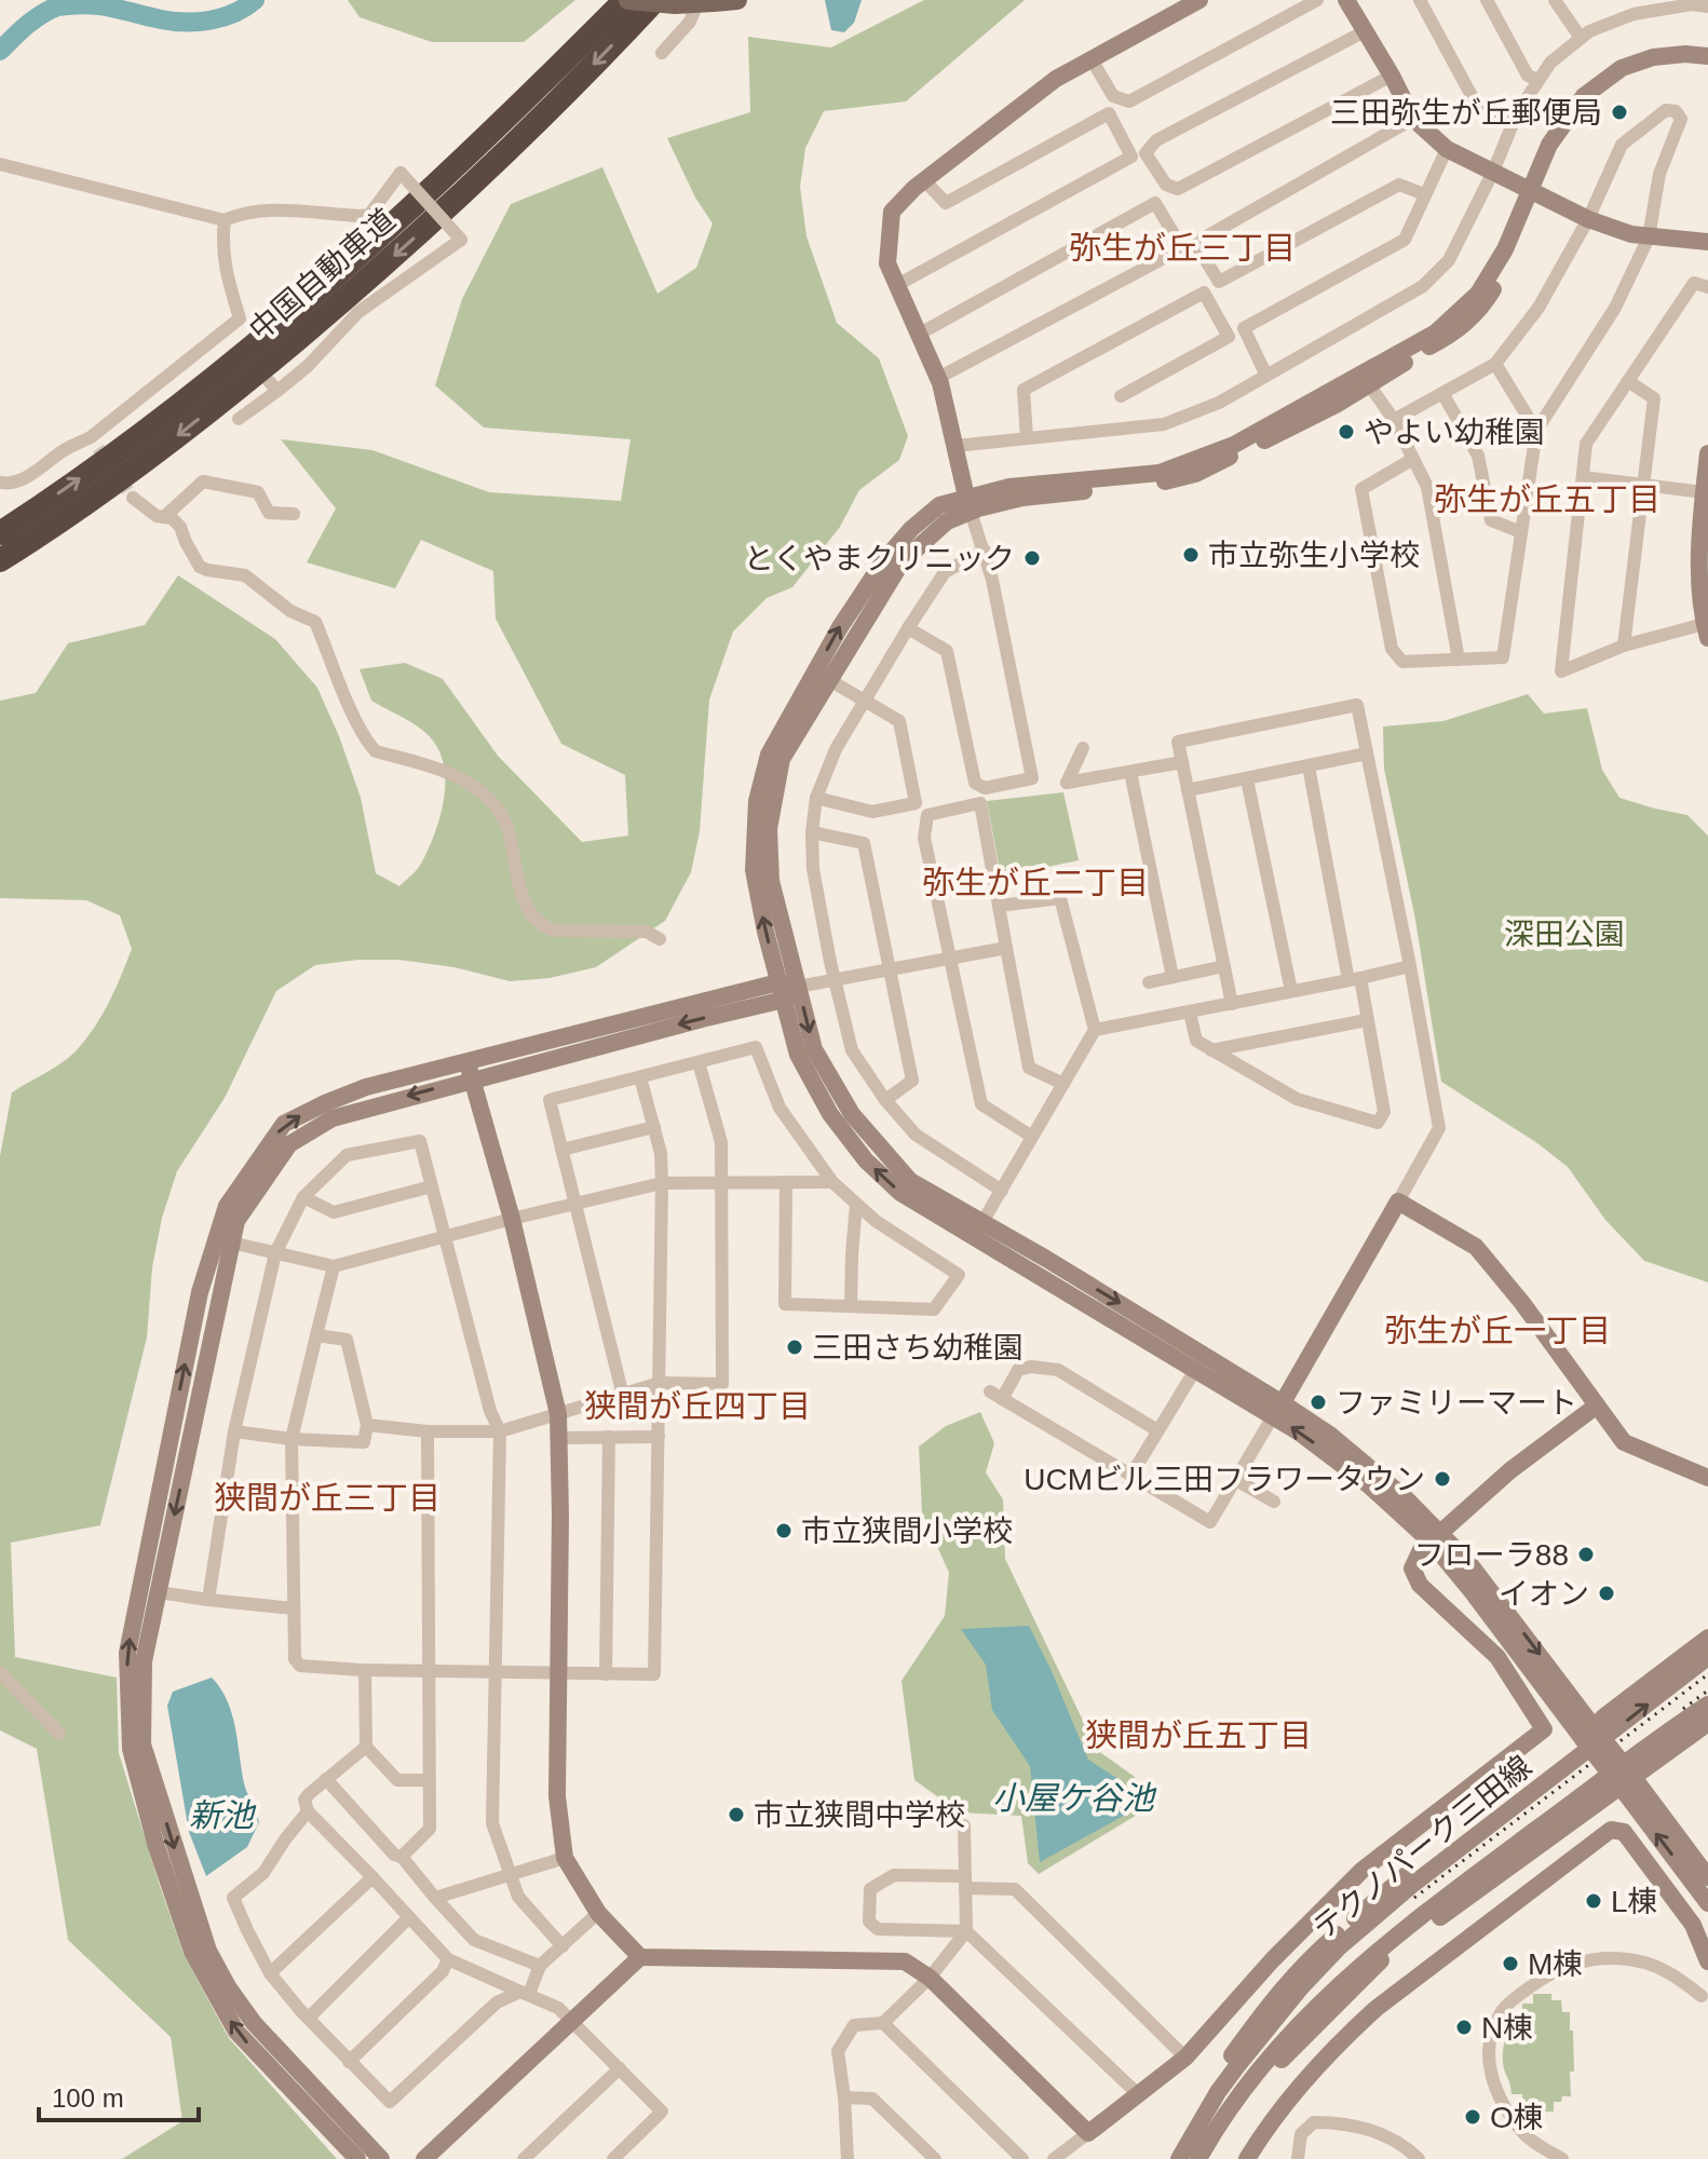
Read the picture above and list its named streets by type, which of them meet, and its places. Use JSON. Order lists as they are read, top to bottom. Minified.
{"streets":{"highway":["中国自動車道"],"street":["テクノパーク三田線"]},"districts":["弥生が丘三丁目","弥生が丘五丁目","弥生が丘二丁目","弥生が丘一丁目","狭間が丘四丁目","狭間が丘三丁目","狭間が丘五丁目"],"water":["小屋ケ谷池","新池"],"parks":["深田公園"],"places":["三田弥生が丘郵便局","やよい幼稚園","市立弥生小学校","とくやまクリニック","三田さち幼稚園","ファミリーマート","UCMビル三田フラワータウン","市立狭間小学校","フローラ88","イオン","市立狭間中学校","L棟","M棟","N棟","O棟"],"scale_bar":"100 m"}
